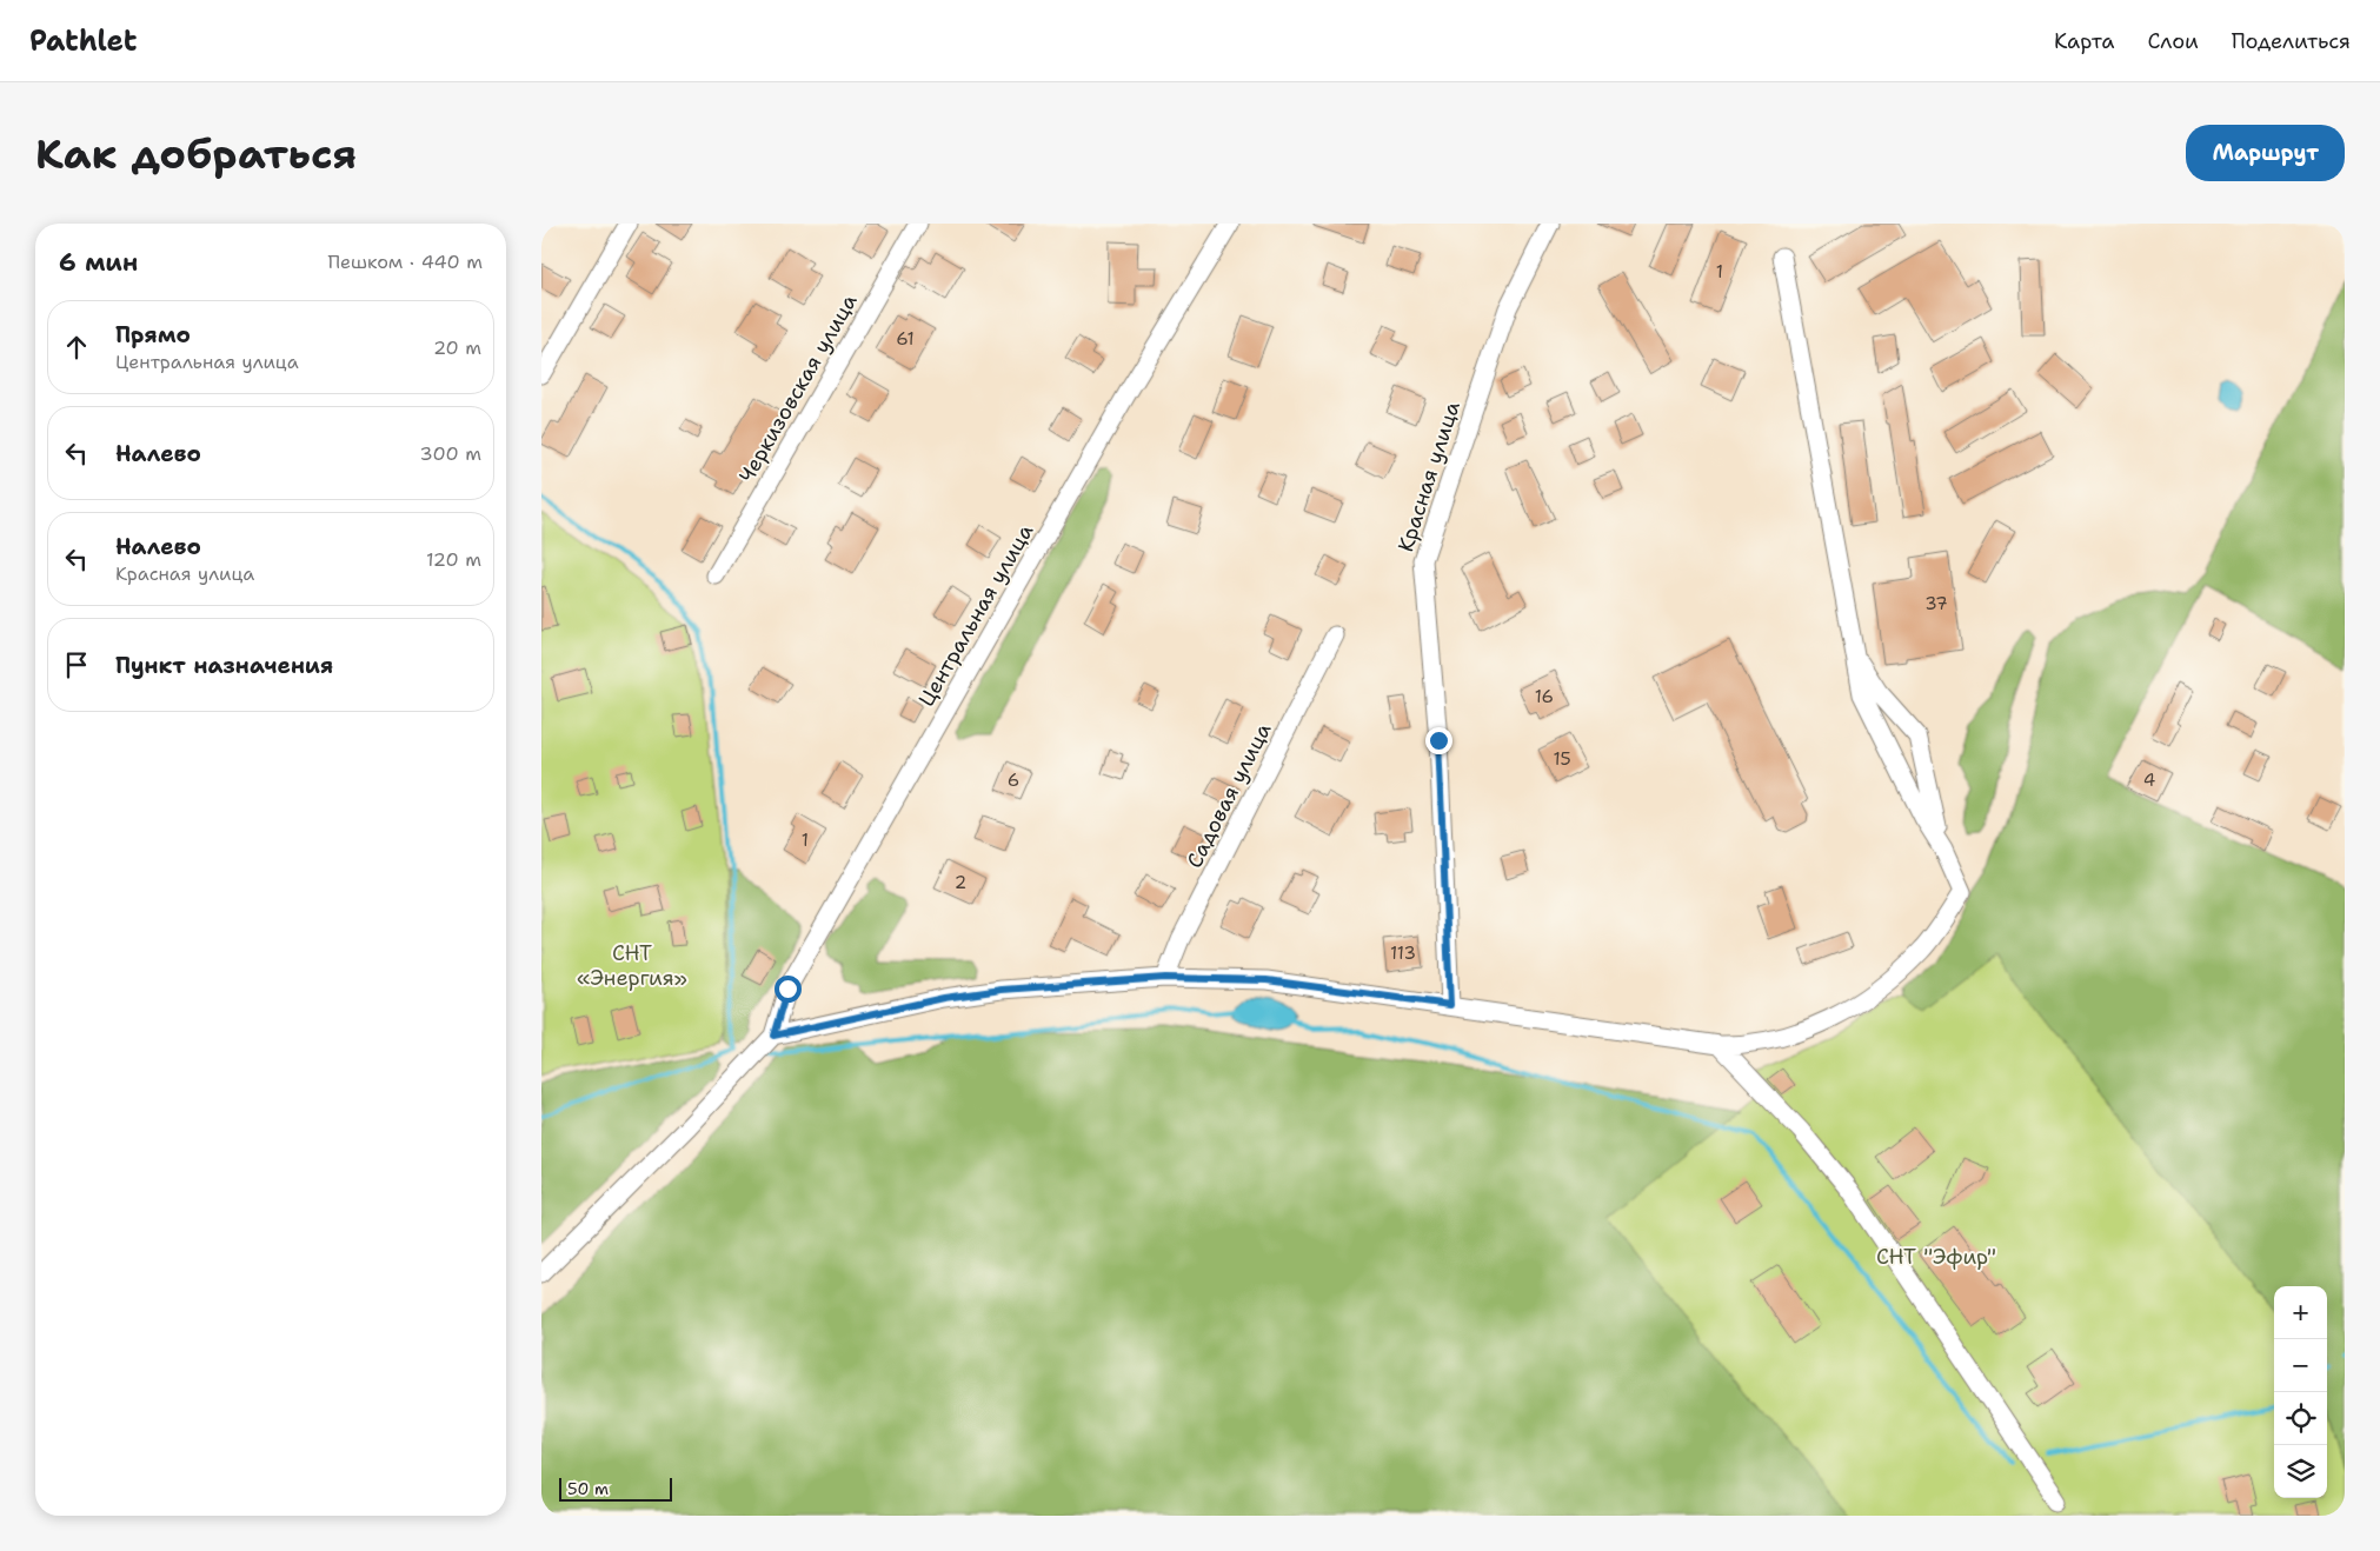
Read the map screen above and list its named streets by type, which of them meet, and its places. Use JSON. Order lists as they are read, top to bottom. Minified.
{"streets":{"street":["Черкизовская улица","Красная улица","Центральная улица","Садовая улица"]},"parks":["СНТ «Энергия»","СНТ \"Эфир\""],"house_numbers":["1","61","37","16","15","6","4","1","2","113"],"scale_bar":"50 m","page":{"header":"Pathlet","nav":["Карта","Слои","Поделиться"],"buttons":"Маршрут","title":"Как добраться","heading":["6 мин","Пешком · 440 m"],"list":[["Прямо","Центральная улица","20 m"],["Налево","300 m"],["Налево","Красная улица","120 m"],"Пункт назначения"],"map_buttons":["+","−"],"scale":"50 m"}}
